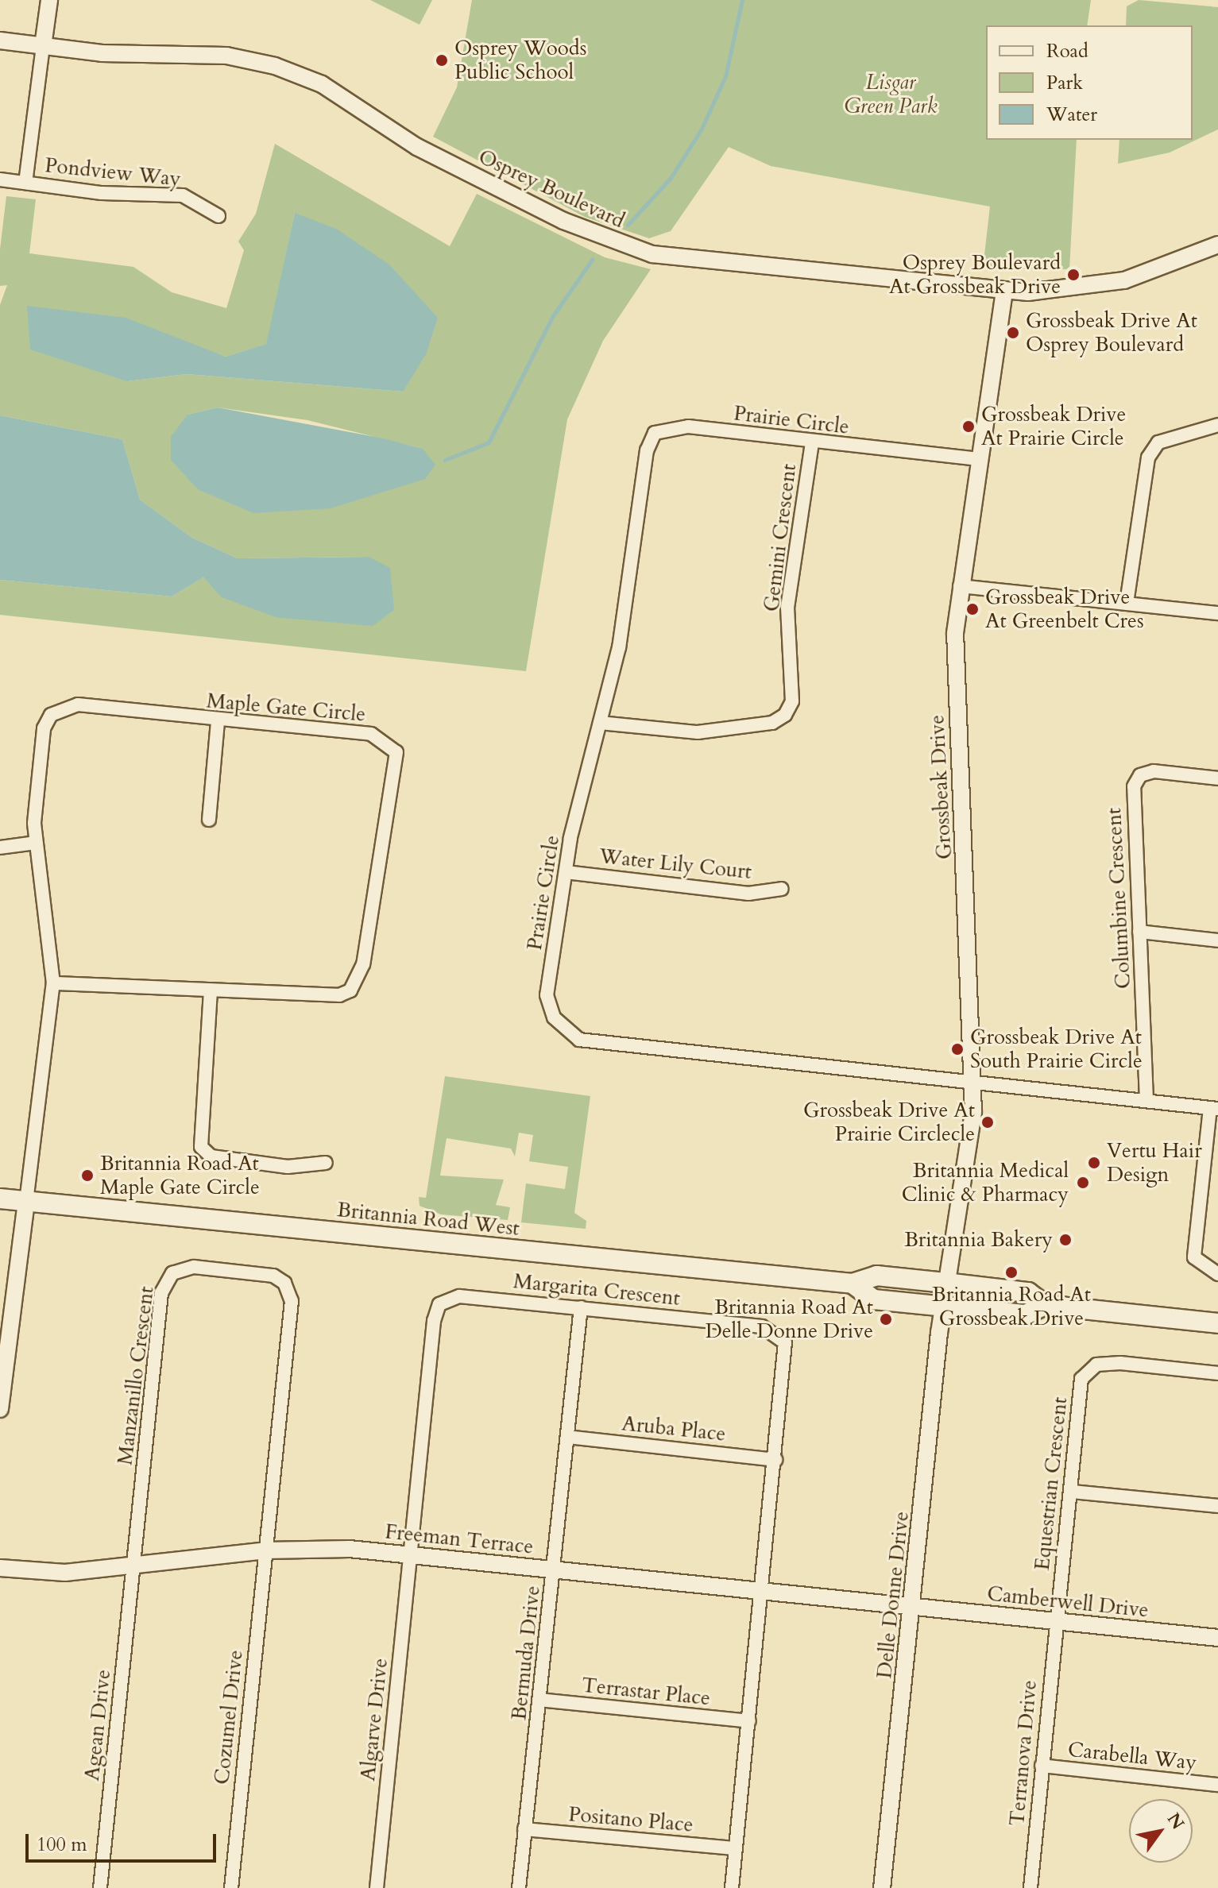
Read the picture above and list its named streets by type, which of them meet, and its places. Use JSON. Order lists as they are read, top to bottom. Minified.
{"streets":{"main road":["Britannia Road West"],"street":["Pondview Way","Osprey Boulevard","Prairie Circle","Gemini Crescent","Maple Gate Circle","Grossbeak Drive","Water Lily Court","Columbine Crescent","Margarita Crescent","Manzanillo Crescent","Aruba Place","Equestrian Crescent","Freeman Terrace","Delle Donne Drive","Camberwell Drive","Bermuda Drive","Terrastar Place","Cozumel Drive","Algarve Drive","Agean Drive","Terranova Drive","Carabella Way","Positano Place"]},"crossings":[["Osprey Boulevard","Grossbeak Drive"],["Prairie Circle","Gemini Crescent"],["Prairie Circle","Grossbeak Drive"],["Prairie Circle","Water Lily Court"],["Prairie Circle","Columbine Crescent"],["Maple Gate Circle","Britannia Road West"],["Grossbeak Drive","Britannia Road West"],["Grossbeak Drive","Delle Donne Drive"],["Britannia Road West","Delle Donne Drive"],["Margarita Crescent","Aruba Place"],["Margarita Crescent","Freeman Terrace"],["Margarita Crescent","Bermuda Drive"],["Margarita Crescent","Algarve Drive"],["Manzanillo Crescent","Freeman Terrace"],["Manzanillo Crescent","Cozumel Drive"],["Manzanillo Crescent","Agean Drive"],["Aruba Place","Bermuda Drive"],["Equestrian Crescent","Camberwell Drive"],["Equestrian Crescent","Terranova Drive"],["Freeman Terrace","Delle Donne Drive"],["Freeman Terrace","Camberwell Drive"],["Freeman Terrace","Bermuda Drive"],["Freeman Terrace","Cozumel Drive"],["Freeman Terrace","Algarve Drive"],["Freeman Terrace","Agean Drive"],["Delle Donne Drive","Camberwell Drive"],["Camberwell Drive","Terranova Drive"],["Bermuda Drive","Terrastar Place"],["Bermuda Drive","Positano Place"],["Terranova Drive","Carabella Way"]],"parks":["Lisgar Green Park"],"places":["Osprey Woods Public School","Osprey Boulevard At Grossbeak Drive","Grossbeak Drive At Osprey Boulevard","Grossbeak Drive At Prairie Circle","Grossbeak Drive At Greenbelt Cres","Grossbeak Drive At South Prairie Circle","Grossbeak Drive At Prairie Circlecle","Vertu Hair Design","Britannia Road At Maple Gate Circle","Britannia Medical Clinic & Pharmacy","Britannia Bakery","Britannia Road At Grossbeak Drive","Britannia Road At Delle Donne Drive"],"legend":["Road","Park","Water"],"scale_bar":"100 m","north":"top right"}
